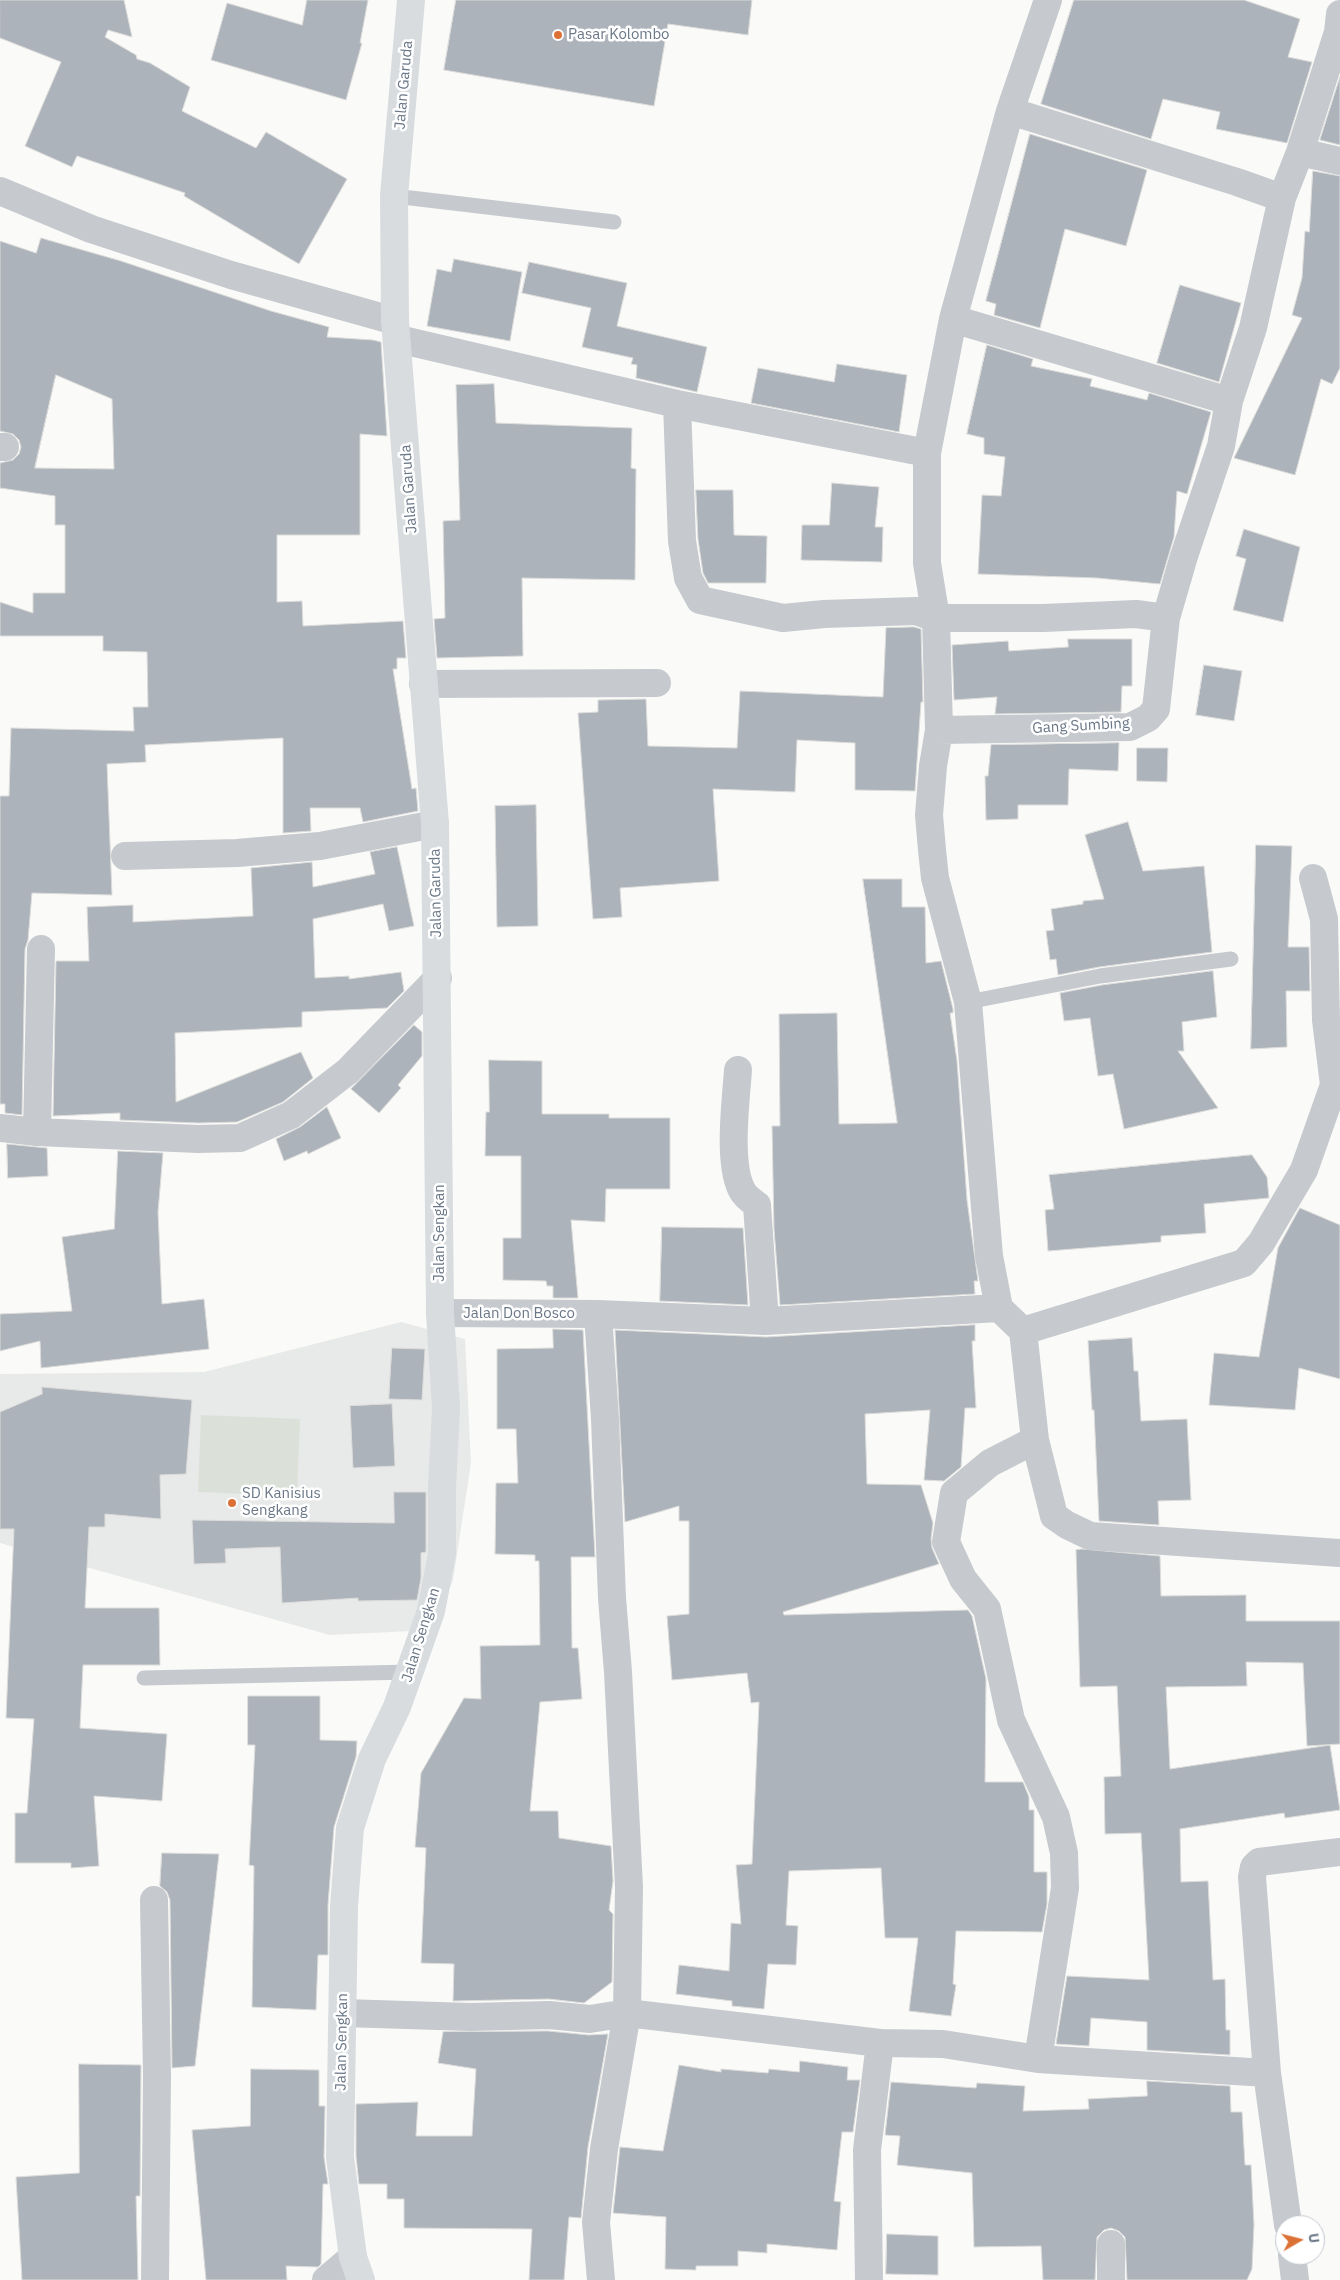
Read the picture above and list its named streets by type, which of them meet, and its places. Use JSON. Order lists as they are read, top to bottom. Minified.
{"streets":{"main road":["Jalan Garuda","Jalan Sengkan"],"street":["Gang Sumbing","Jalan Don Bosco"]},"crossings":[["Jalan Garuda","Jalan Sengkan"],["Jalan Sengkan","Jalan Don Bosco"]],"places":["Pasar Kolombo","SD Kanisius Sengkang"],"north":"right"}
